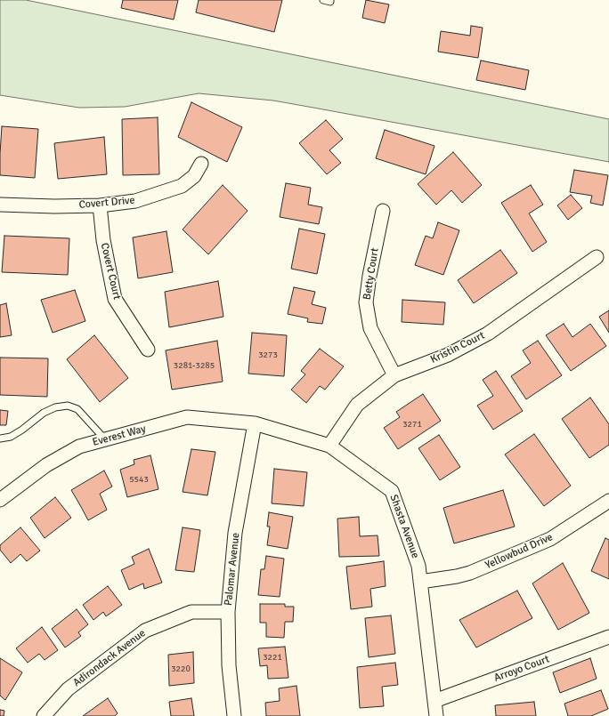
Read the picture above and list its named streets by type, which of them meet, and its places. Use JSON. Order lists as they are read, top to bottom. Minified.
{"streets":{"street":["Covert Drive","Covert Court","Betty Court","Kristin Court","Everest Way","Shasta Avenue","Yellowbud Drive","Palomar Avenue","Adirondack Avenue","Arroyo Court"]},"crossings":[["Covert Drive","Covert Court"],["Betty Court","Kristin Court"],["Kristin Court","Shasta Avenue"],["Everest Way","Shasta Avenue"],["Everest Way","Palomar Avenue"],["Shasta Avenue","Yellowbud Drive"],["Shasta Avenue","Palomar Avenue"],["Shasta Avenue","Arroyo Court"],["Palomar Avenue","Adirondack Avenue"]],"house_numbers":["3273","3281-3285","3271","5543","3221","3220"]}
